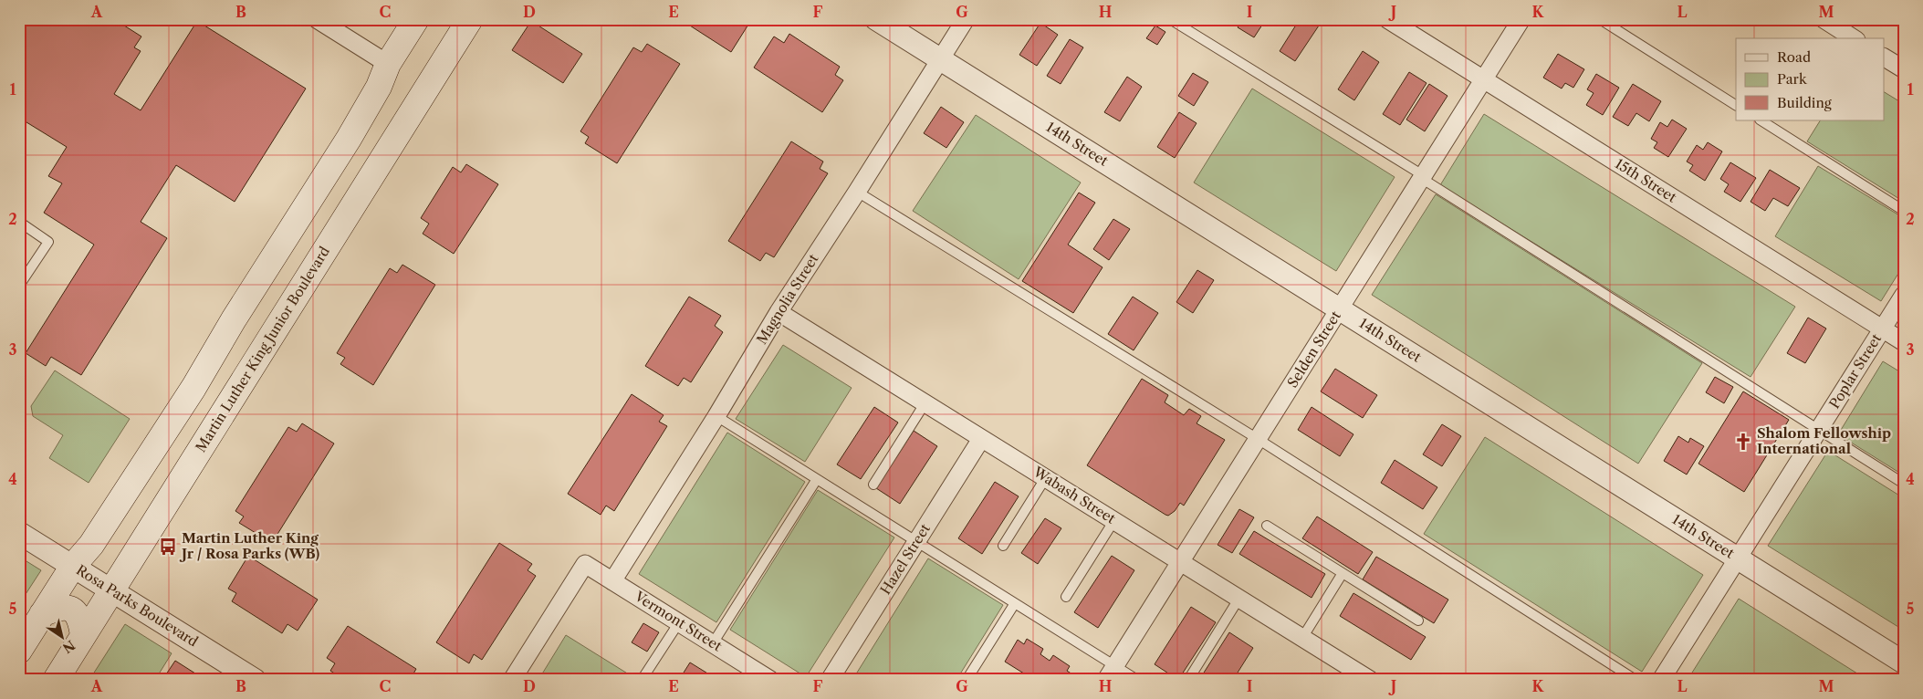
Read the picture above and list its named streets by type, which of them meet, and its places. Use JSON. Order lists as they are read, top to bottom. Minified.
{"streets":{"main road":["Martin Luther King Junior Boulevard"],"street":["14th Street","15th Street","Magnolia Street","Selden Street","Poplar Street","Wabash Street","Hazel Street","Rosa Parks Boulevard","Vermont Street"]},"crossings":[["14th Street","Magnolia Street"],["14th Street","Selden Street"],["14th Street","Poplar Street"],["15th Street","Selden Street"],["15th Street","Poplar Street"],["Magnolia Street","Wabash Street"],["Magnolia Street","Vermont Street"],["Martin Luther King Junior Boulevard","Rosa Parks Boulevard"],["Selden Street","Wabash Street"],["Wabash Street","Hazel Street"]],"places":{"church":["Shalom Fellowship International"],"bus stop":["Martin Luther King Jr / Rosa Parks (WB)"]},"legend":["Road","Park","Building"],"north":"bottom right","grid":{"columns":["A","B","C","D","E","F","G","H","I","J","K","L","M"],"rows":["1","2","3","4","5"]}}
